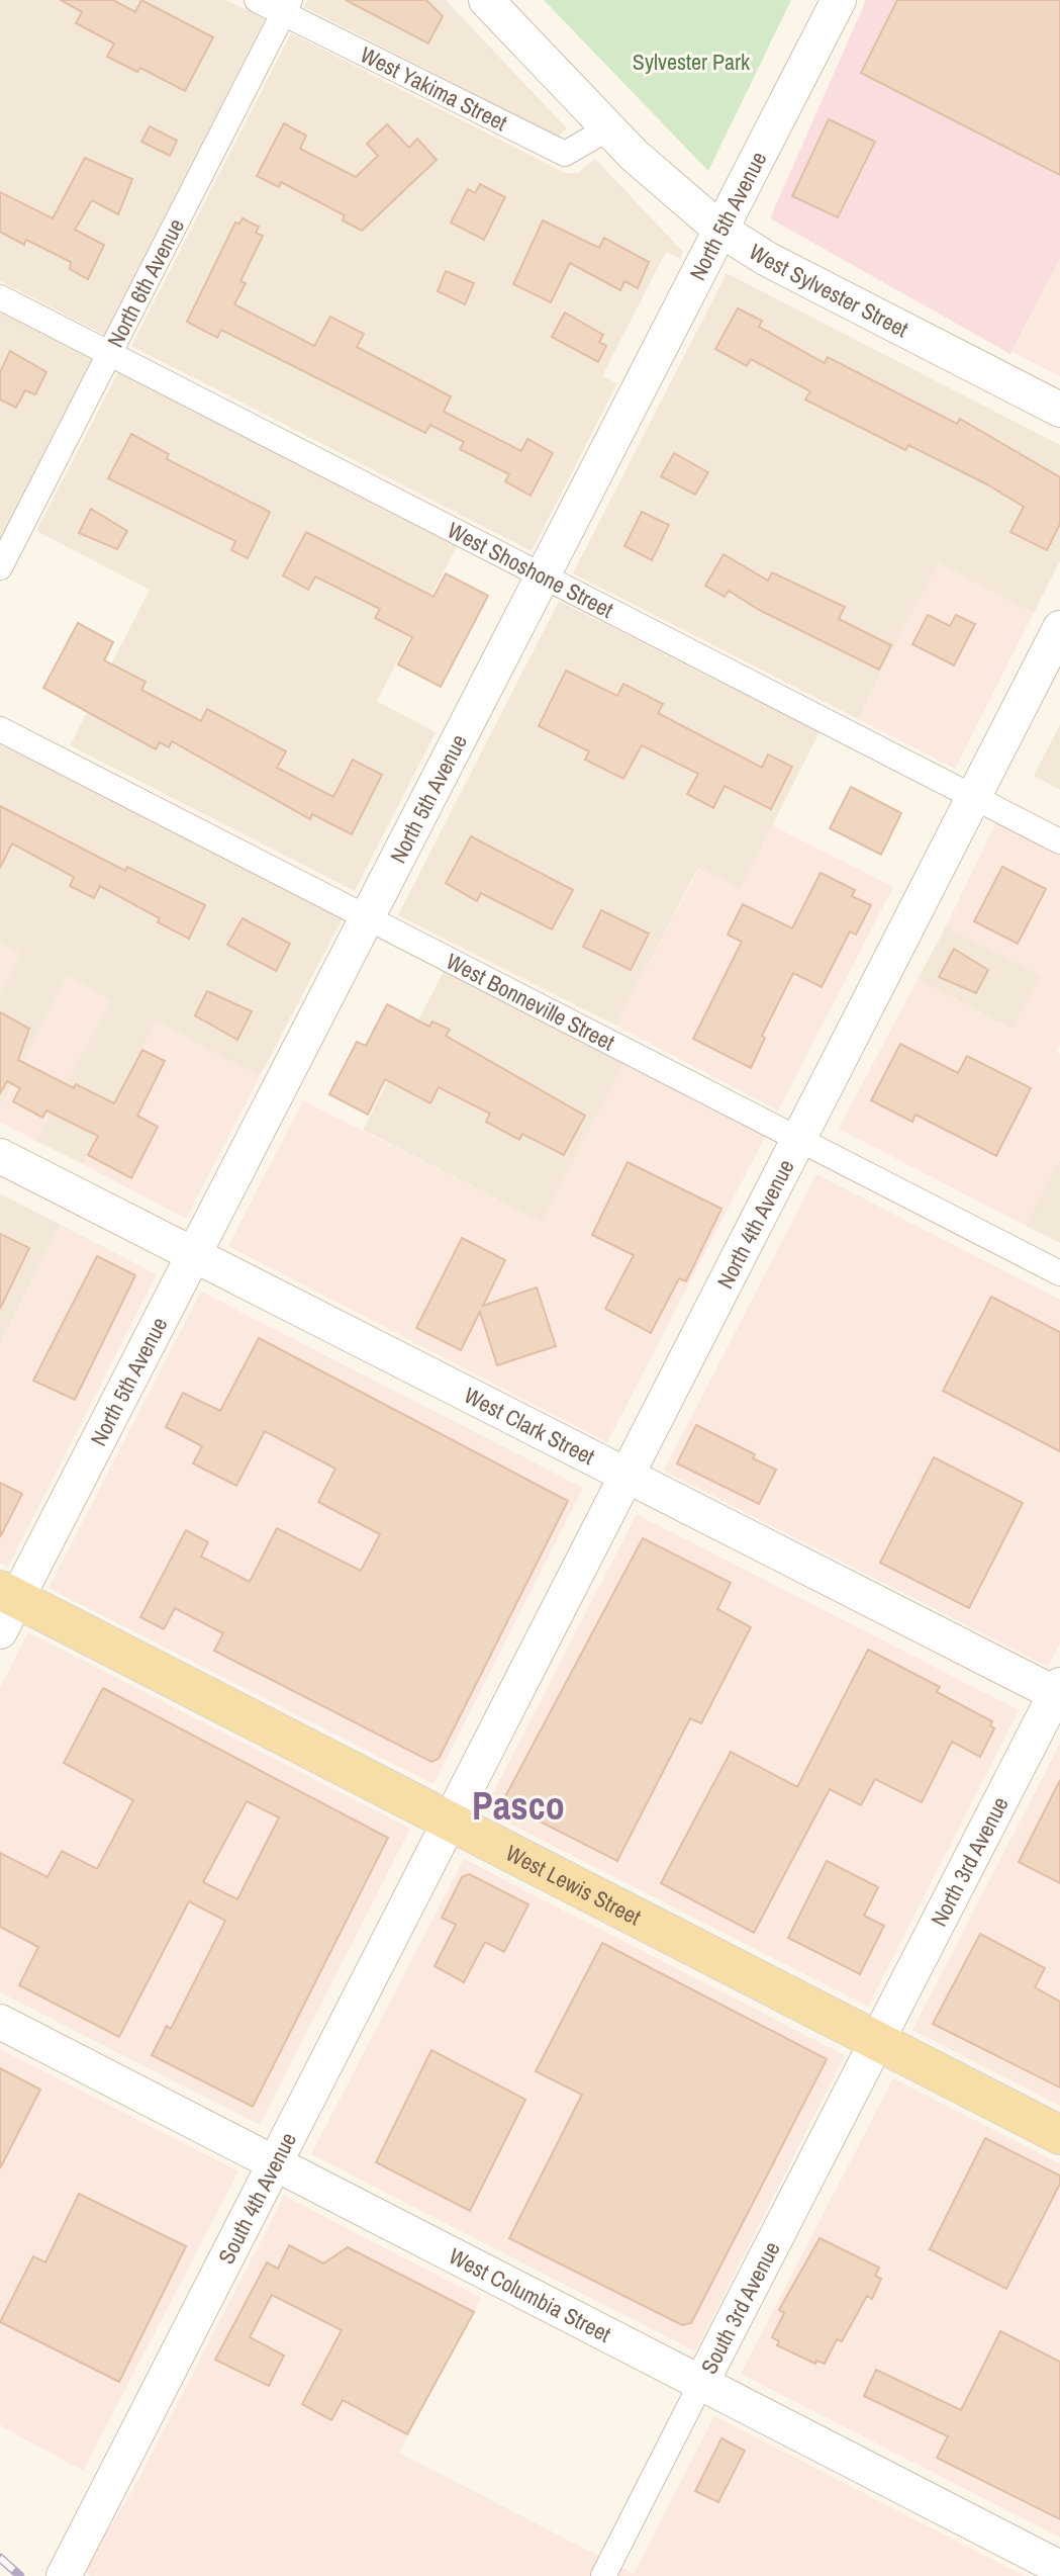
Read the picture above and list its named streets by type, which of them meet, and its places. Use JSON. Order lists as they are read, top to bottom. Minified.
{"streets":{"main road":["West Lewis Street"],"street":["West Yakima Street","North 5th Avenue","North 6th Avenue","West Sylvester Street","West Shoshone Street","West Bonneville Street","North 4th Avenue","West Clark Street","North 3rd Avenue","South 4th Avenue","West Columbia Street","South 3rd Avenue"]},"crossings":[["West Yakima Street","North 6th Avenue"],["West Yakima Street","West Sylvester Street"],["North 5th Avenue","West Sylvester Street"],["North 5th Avenue","West Shoshone Street"],["North 5th Avenue","West Bonneville Street"],["North 5th Avenue","West Clark Street"],["North 5th Avenue","West Lewis Street"],["North 6th Avenue","West Shoshone Street"],["West Shoshone Street","North 4th Avenue"],["West Bonneville Street","North 4th Avenue"],["North 4th Avenue","West Clark Street"],["North 4th Avenue","West Lewis Street"],["North 4th Avenue","South 4th Avenue"],["West Clark Street","North 3rd Avenue"],["North 3rd Avenue","West Lewis Street"],["North 3rd Avenue","South 3rd Avenue"],["West Lewis Street","South 4th Avenue"],["West Lewis Street","South 3rd Avenue"],["South 4th Avenue","West Columbia Street"],["West Columbia Street","South 3rd Avenue"]],"districts":["Pasco"],"parks":["Sylvester Park"]}
